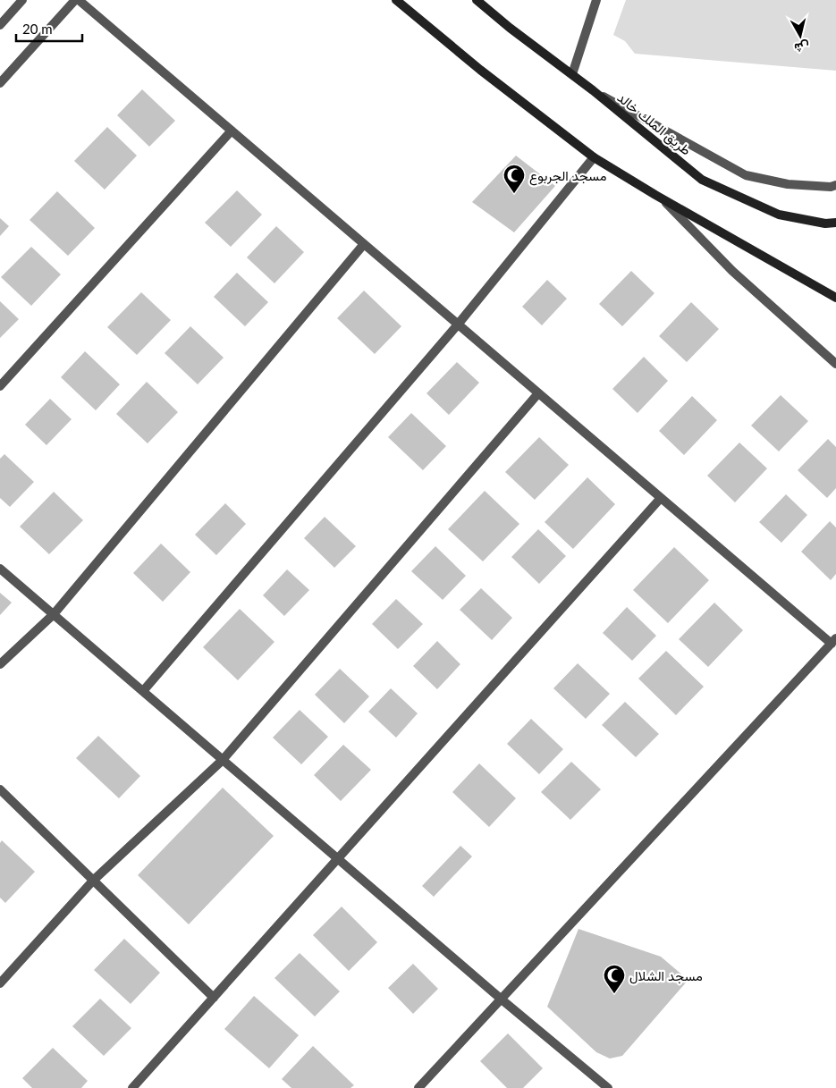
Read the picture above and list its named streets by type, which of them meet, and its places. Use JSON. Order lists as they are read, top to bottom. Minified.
{"streets":{"main road":["طريق الملك خالد"]},"places":{"mosque":["مسجد الجربوع","مسجد الشلال"]},"scale_bar":"20 m","north":"bottom"}
